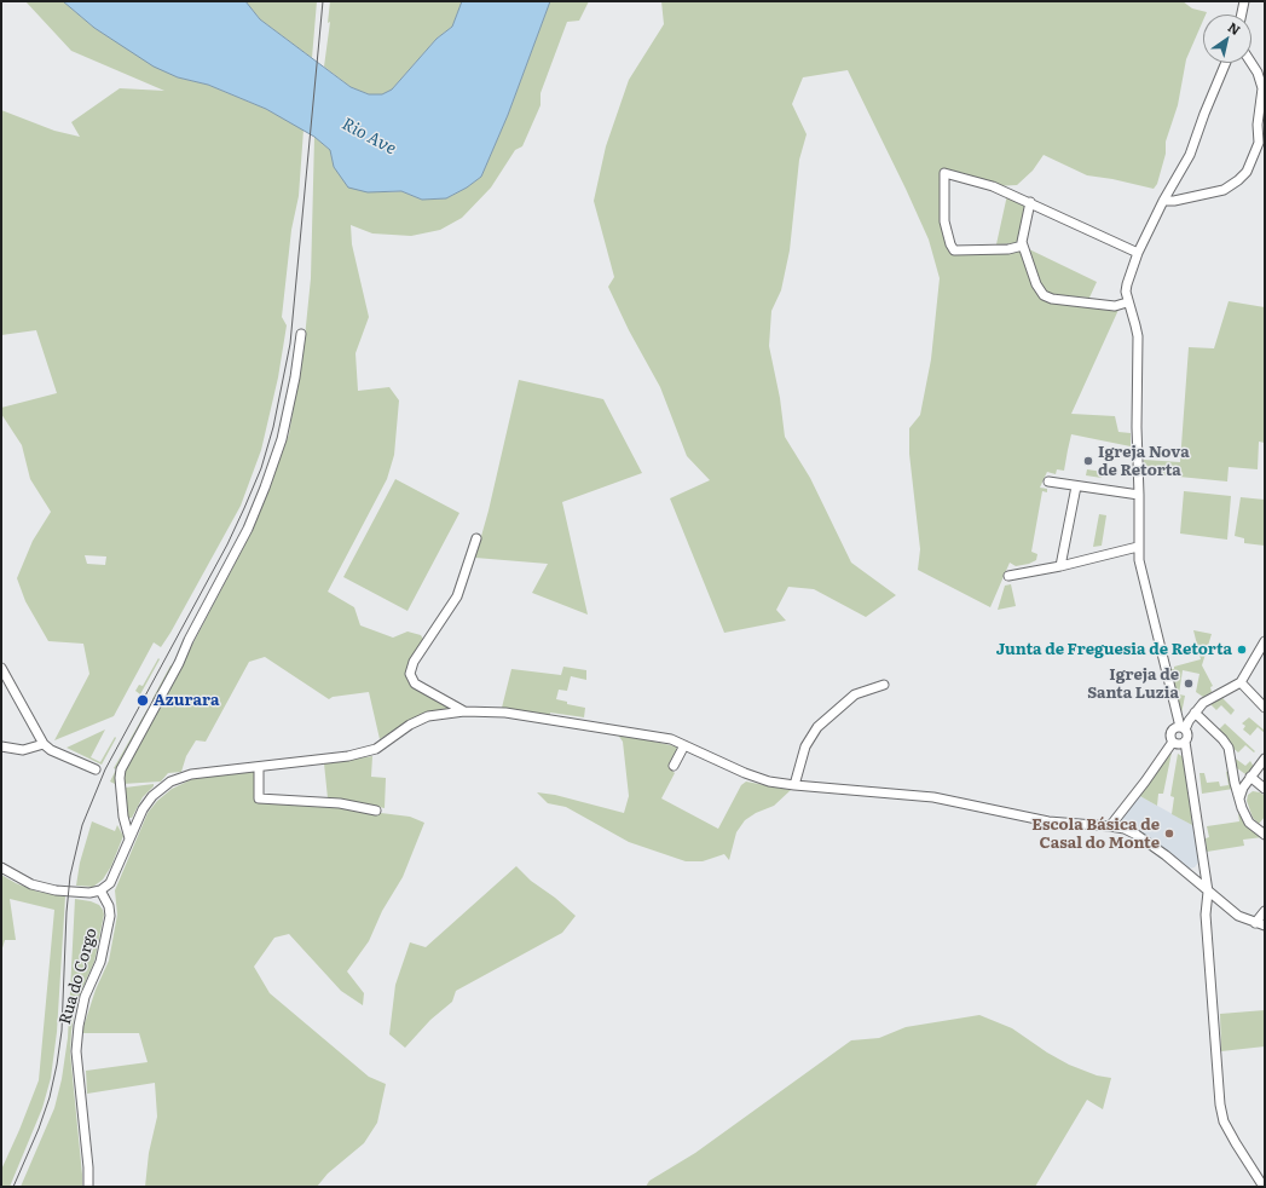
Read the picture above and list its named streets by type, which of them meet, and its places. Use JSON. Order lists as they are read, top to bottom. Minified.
{"streets":{"street":["Rua do Corgo"]},"water":["Rio Ave"],"places":["Igreja Nova de Retorta","Junta de Freguesia de Retorta","Igreja de Santa Luzia","Azurara","Escola Básica de Casal do Monte"],"north":"top right"}
